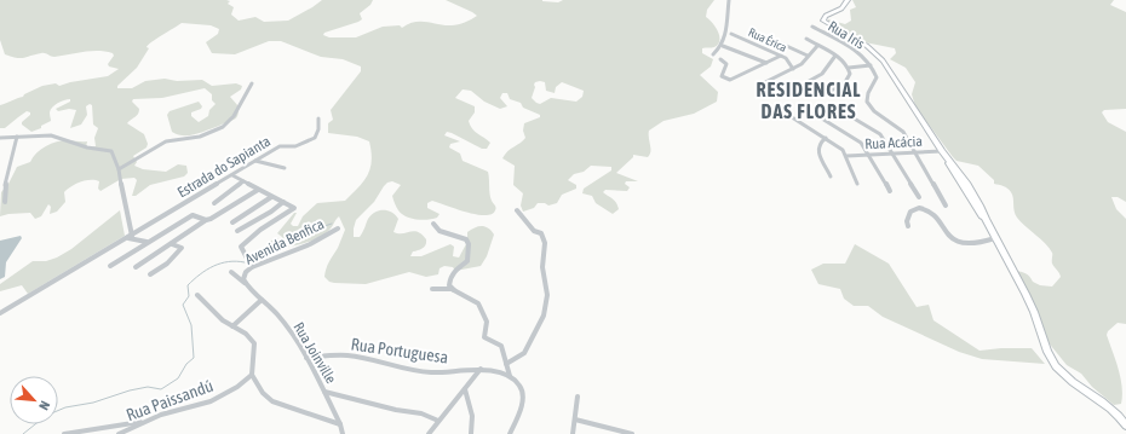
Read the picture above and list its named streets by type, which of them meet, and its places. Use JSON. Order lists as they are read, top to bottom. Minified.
{"streets":{"street":["Rua Iris","Rua Érica","Rua Acácia","Estrada do Sapianta","Avenida Benfica","Rua Portuguesa","Rua Joinville","Rua Paissandú"]},"crossings":[["Rua Iris","Rua Acácia"],["Avenida Benfica","Rua Joinville"],["Rua Portuguesa","Rua Joinville"]],"districts":["RESIDENCIAL DAS FLORES"],"north":"bottom right"}
